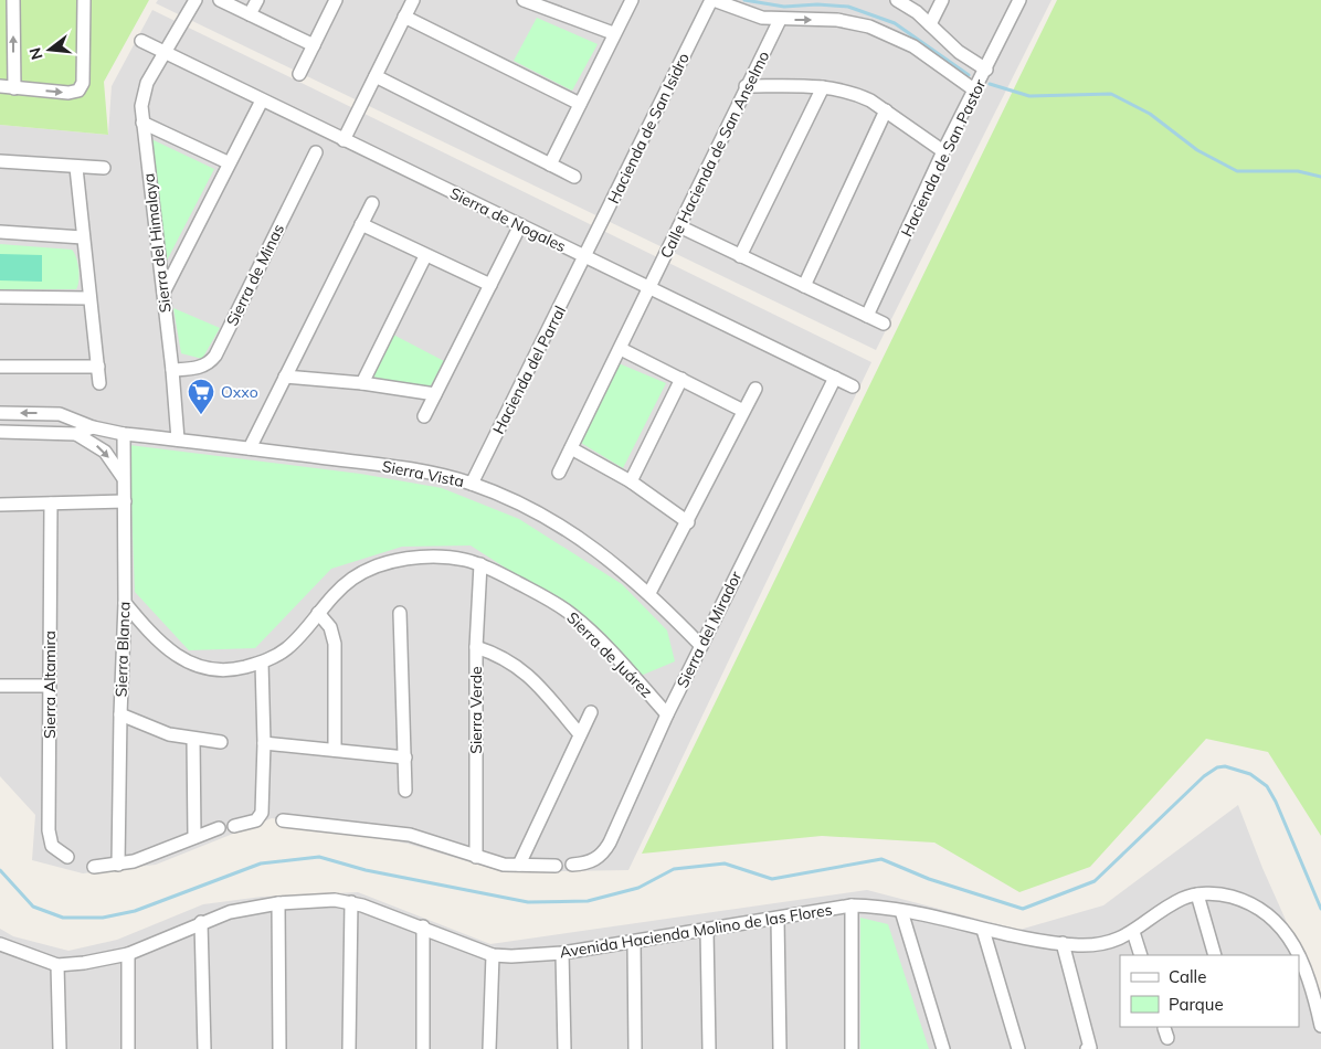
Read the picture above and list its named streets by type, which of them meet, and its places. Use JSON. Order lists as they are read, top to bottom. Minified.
{"streets":{"street":["Hacienda de San Isidro","Calle Hacienda de San Anselmo","Hacienda de San Pastor","Sierra de Nogales","Sierra del Himalaya","Sierra de Minas","Hacienda del Parral","Sierra Vista","Sierra del Mirador","Sierra Blanca","Sierra de Juárez","Sierra Altamira","Sierra Verde","Avenida Hacienda Molino de las Flores"]},"crossings":[["Hacienda de San Isidro","Sierra de Nogales"],["Hacienda de San Isidro","Hacienda del Parral"],["Calle Hacienda de San Anselmo","Sierra de Nogales"],["Sierra de Nogales","Sierra del Himalaya"],["Sierra de Nogales","Hacienda del Parral"],["Sierra de Nogales","Sierra del Mirador"],["Sierra del Himalaya","Sierra de Minas"],["Sierra del Himalaya","Sierra Vista"],["Hacienda del Parral","Sierra Vista"],["Sierra Vista","Sierra del Mirador"],["Sierra Vista","Sierra Blanca"],["Sierra del Mirador","Sierra de Juárez"],["Sierra Blanca","Sierra de Juárez"],["Sierra de Juárez","Sierra Verde"]],"places":{"supermarket":["Oxxo"]},"legend":["Calle","Parque"],"north":"left"}
